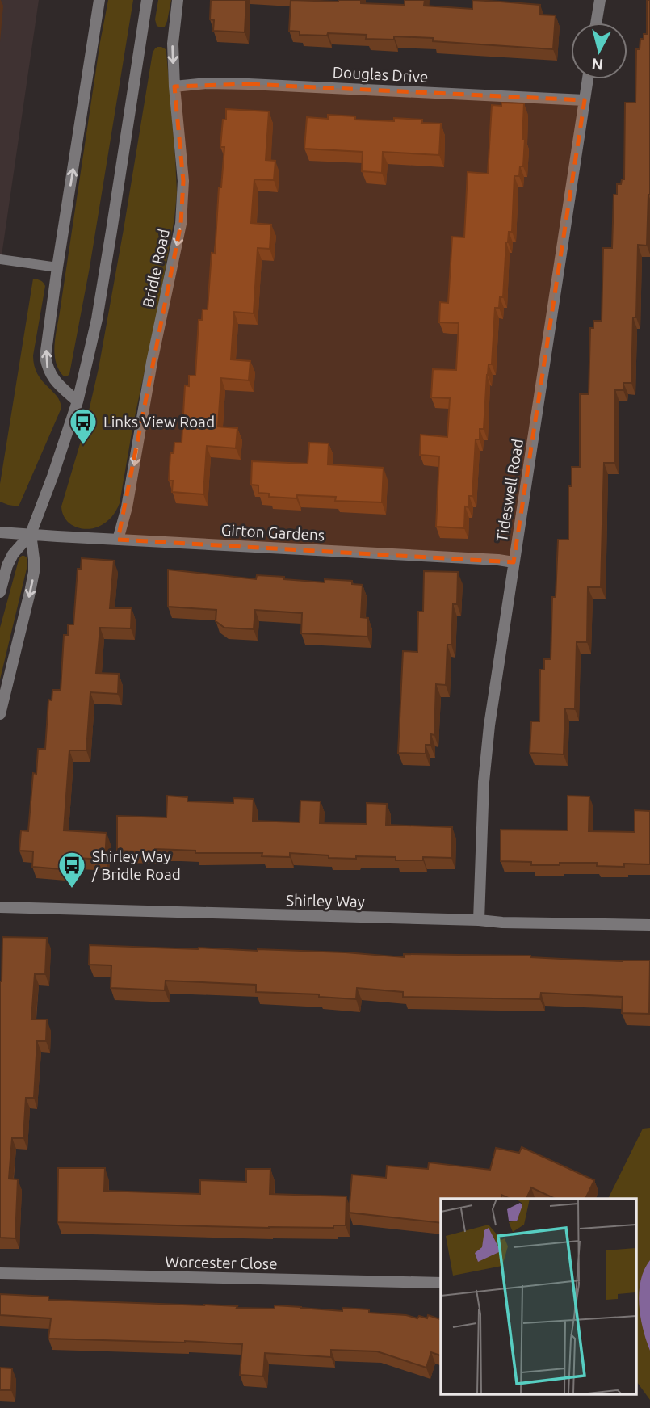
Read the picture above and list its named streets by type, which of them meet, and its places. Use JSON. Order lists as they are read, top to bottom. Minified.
{"streets":{"street":["Douglas Drive","Bridle Road","Tideswell Road","Girton Gardens","Shirley Way","Worcester Close"]},"crossings":[["Douglas Drive","Bridle Road"],["Douglas Drive","Tideswell Road"],["Bridle Road","Girton Gardens"],["Tideswell Road","Girton Gardens"],["Tideswell Road","Shirley Way"]],"places":{"bus stop":["Links View Road","Shirley Way / Bridle Road"]},"north":"bottom"}
